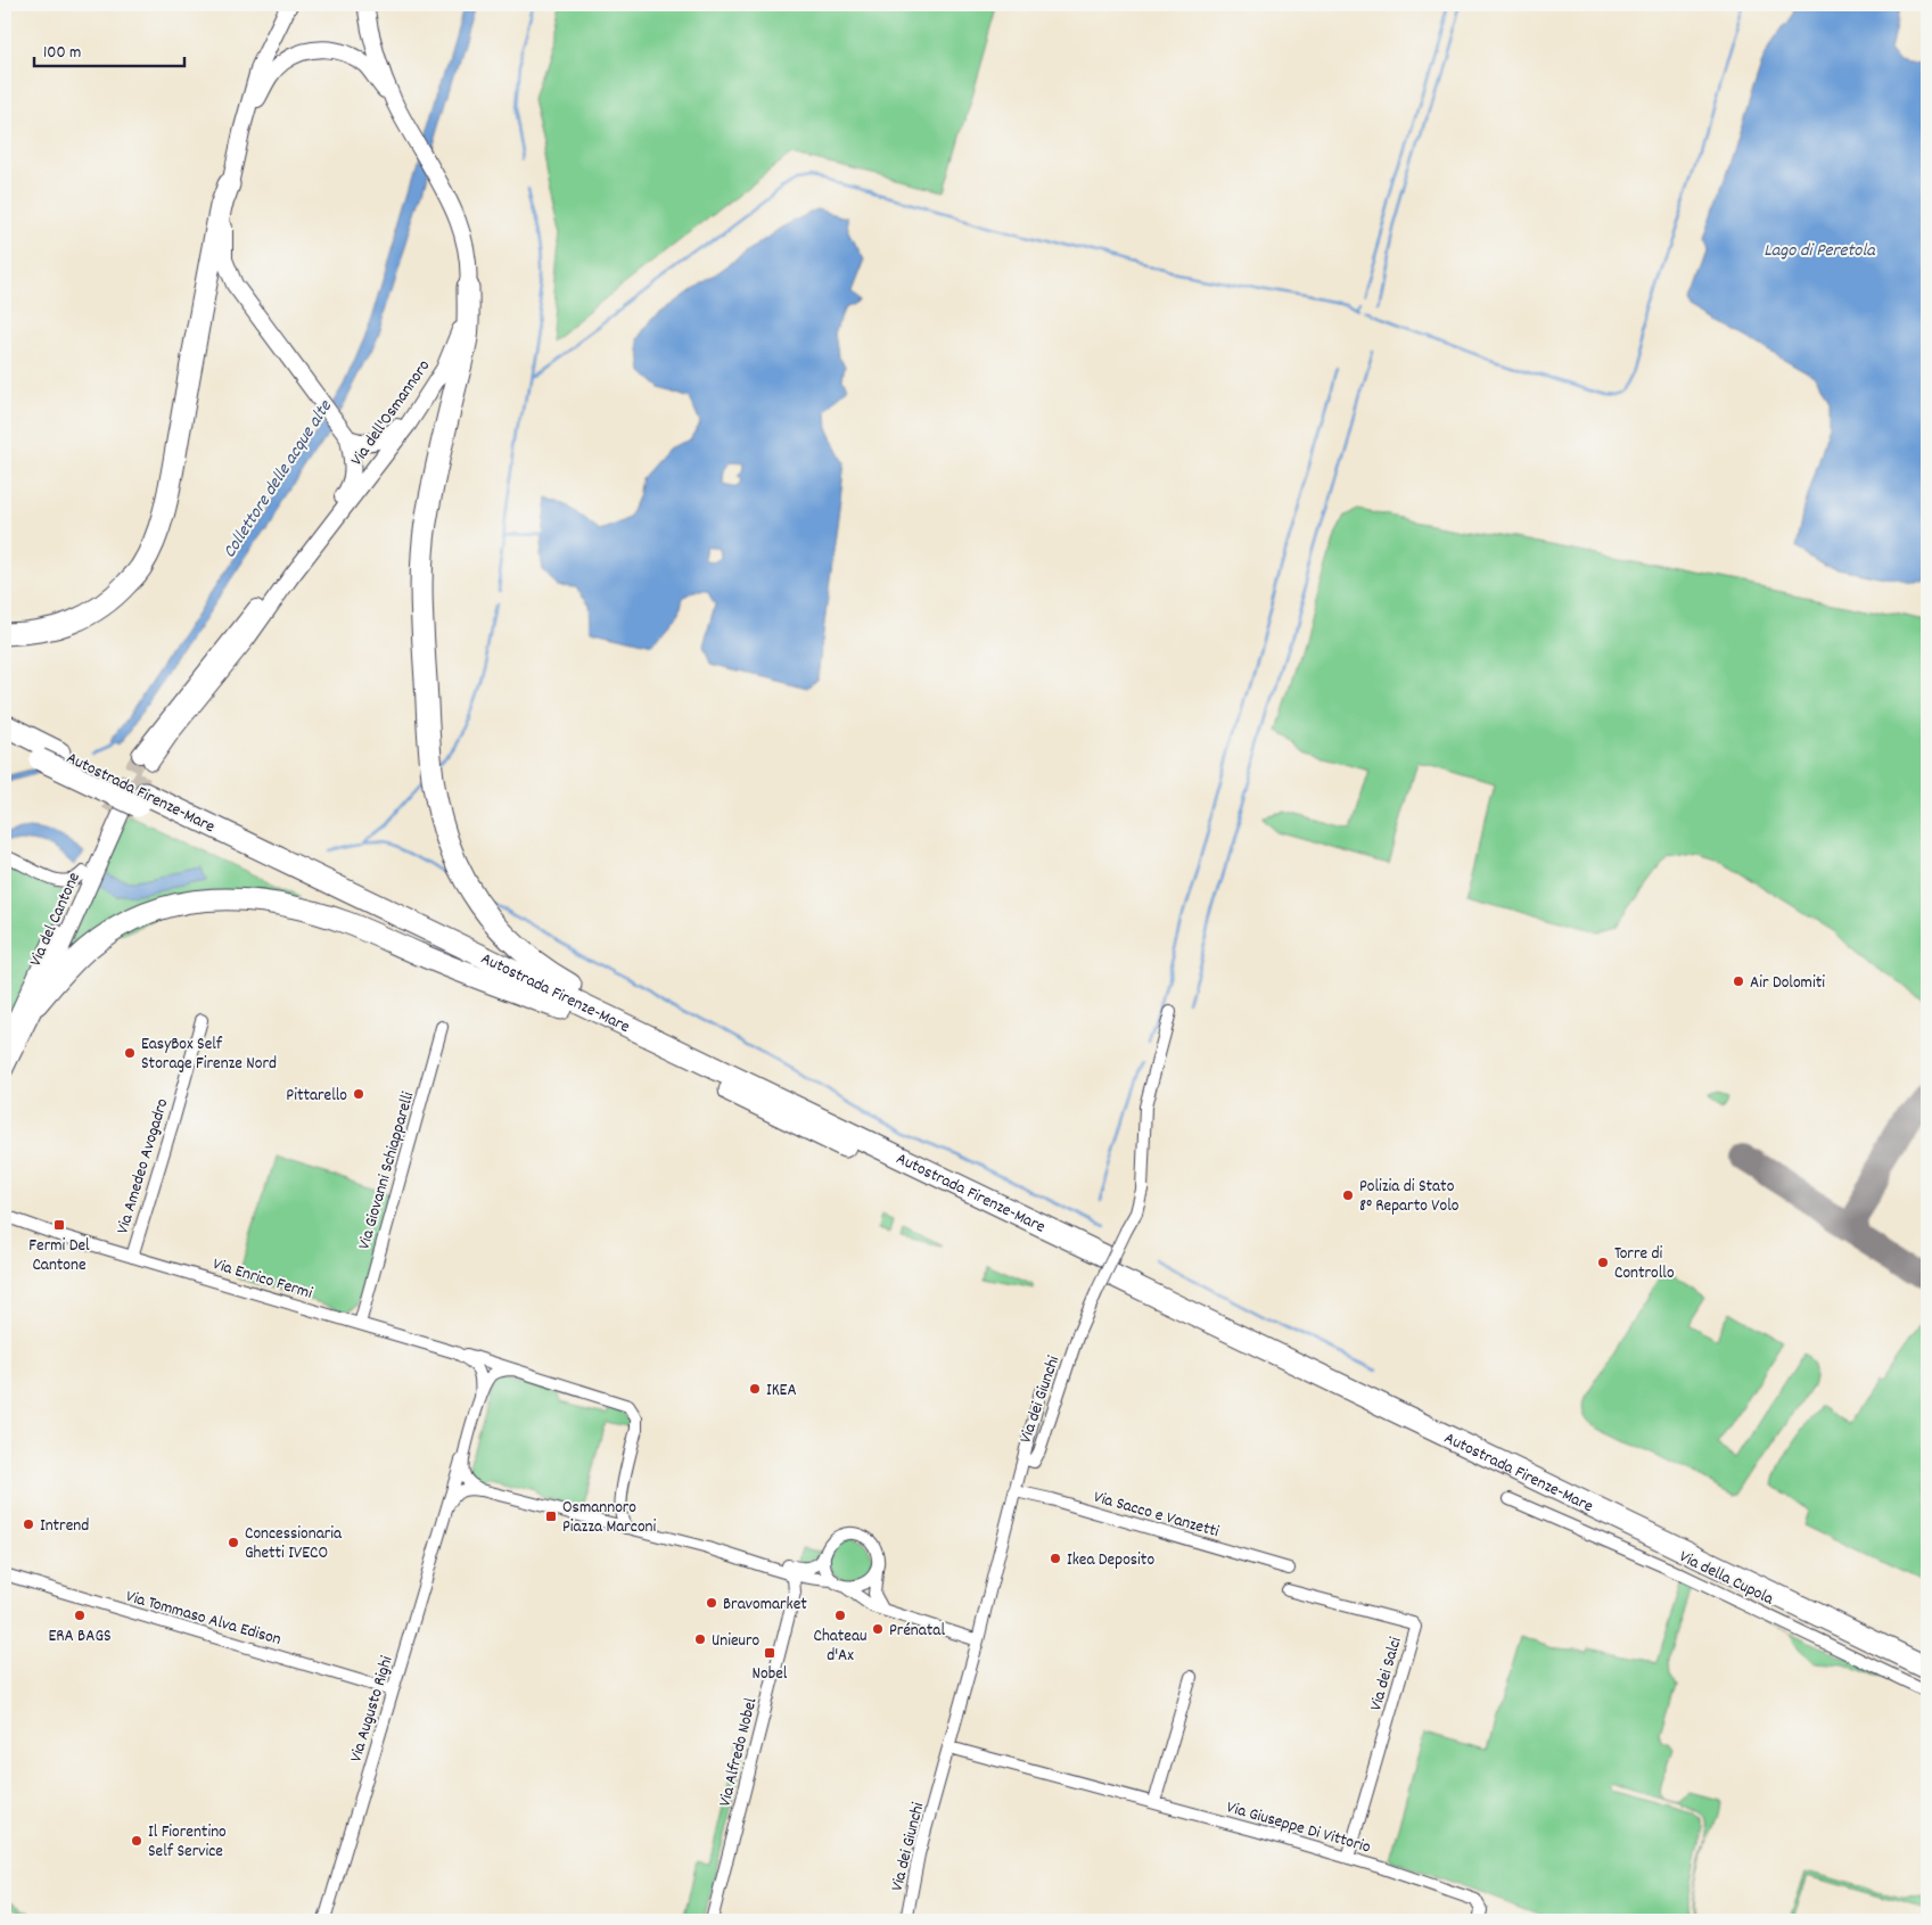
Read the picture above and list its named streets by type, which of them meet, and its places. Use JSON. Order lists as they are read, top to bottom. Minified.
{"streets":{"highway":["Autostrada Firenze-Mare"],"main road":["Via dell'Osmannoro","Via del Cantone"],"street":["Via Amedeo Avogadro","Via Giovanni Schiapparelli","Via Enrico Fermi","Via dei Giunchi","Via Sacco e Vanzetti","Via della Cupola","Via Tommaso Alva Edison","Via dei Salci","Via Augusto Righi","Via Alfredo Nobel","Via Giuseppe Di Vittorio"]},"crossings":[["Autostrada Firenze-Mare","Via del Cantone"],["Autostrada Firenze-Mare","Via dei Giunchi"],["Via Amedeo Avogadro","Via Enrico Fermi"],["Via Giovanni Schiapparelli","Via Enrico Fermi"],["Via Enrico Fermi","Via Augusto Righi"],["Via dei Giunchi","Via Sacco e Vanzetti"],["Via dei Giunchi","Via Giuseppe Di Vittorio"],["Via Tommaso Alva Edison","Via Augusto Righi"],["Via dei Salci","Via Giuseppe Di Vittorio"]],"water":["Lago di Peretola","Collettore delle acque alte"],"places":{"other":["Air Dolomiti","EasyBox Self Storage Firenze Nord","Pittarello","Polizia di Stato 8° Reparto Volo","Torre di Controllo","IKEA","Intrend","Concessionaria Ghetti IVECO","Ikea Deposito","Bravomarket","ERA BAGS","Chateau d'Ax","Prénatal","Unieuro","Il Fiorentino Self Service"],"transit":["Fermi Del Cantone","Osmannoro Piazza Marconi","Nobel"]},"scale_bar":"100 m"}
